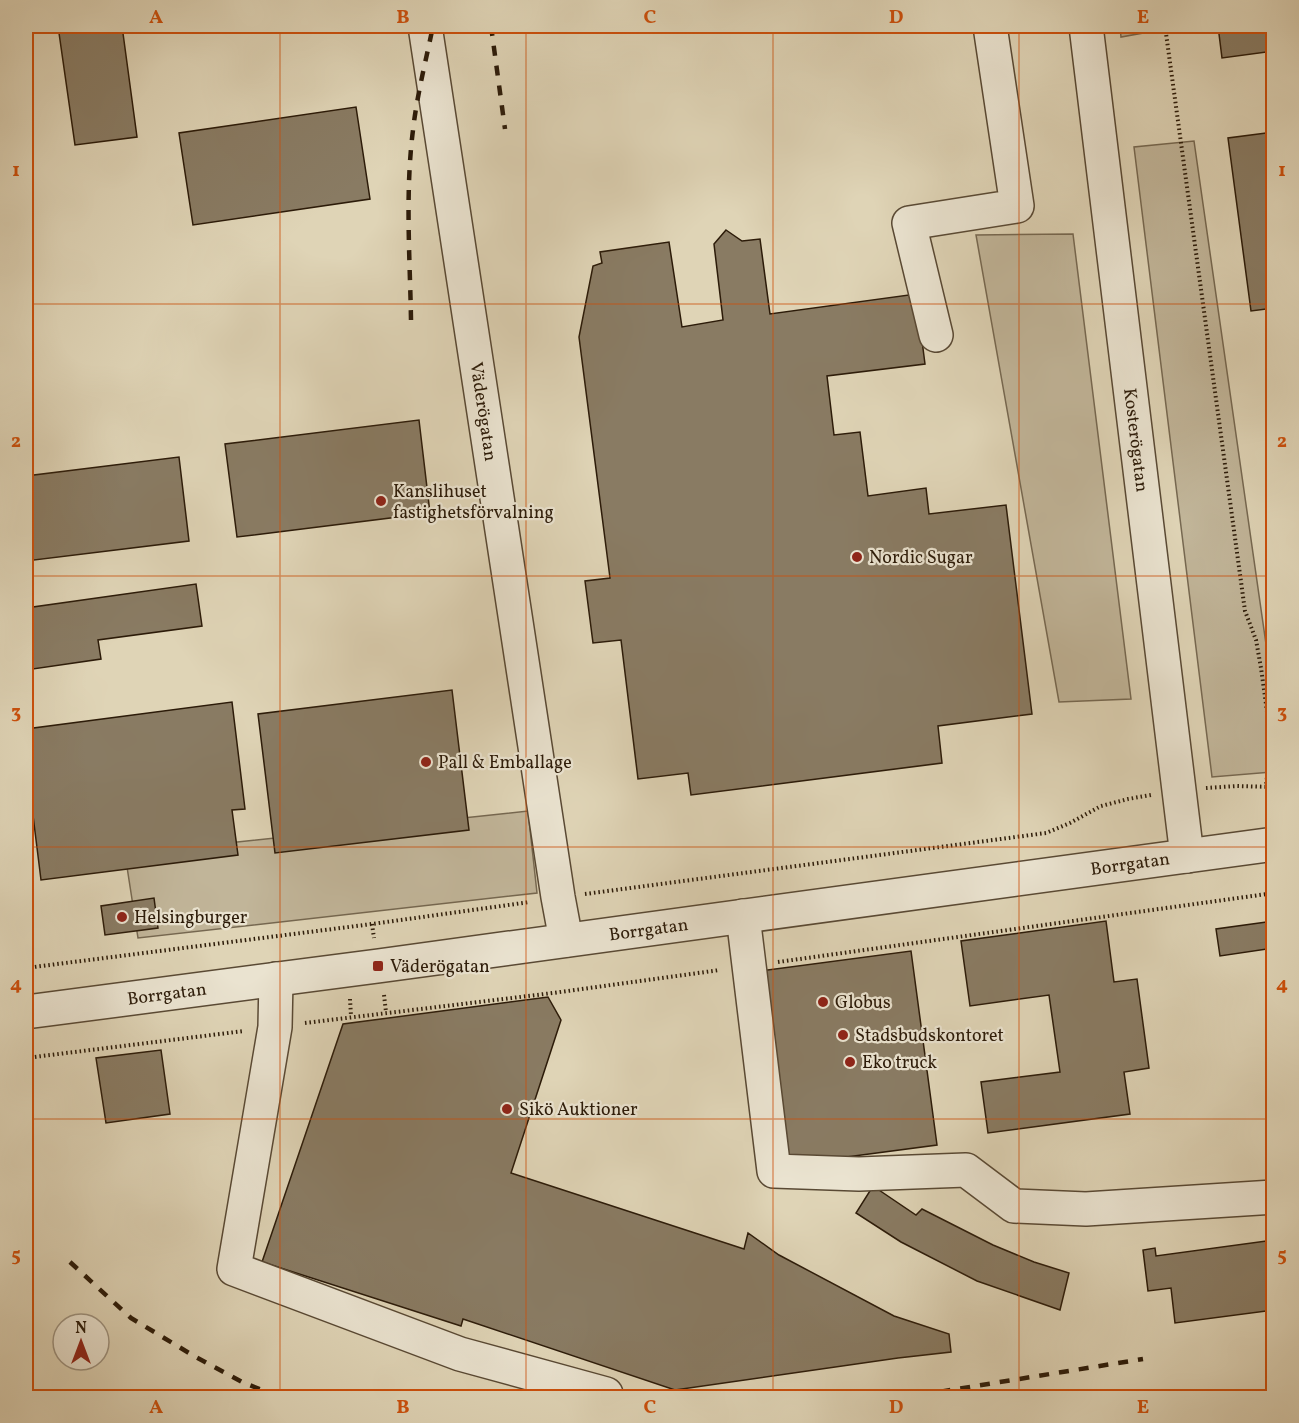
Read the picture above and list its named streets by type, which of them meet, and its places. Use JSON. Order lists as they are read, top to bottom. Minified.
{"streets":{"street":["Väderögatan","Kosterögatan","Borrgatan"]},"crossings":[["Väderögatan","Borrgatan"],["Kosterögatan","Borrgatan"]],"places":{"other":["Kanslihuset fastighetsförvalning","Nordic Sugar","Pall & Emballage","Helsingburger","Globus","Stadsbudskontoret","Eko truck","Sikö Auktioner"],"transit":["Väderögatan"]},"north":"top","grid":{"columns":["A","B","C","D","E"],"rows":["1","2","3","4","5"]}}
